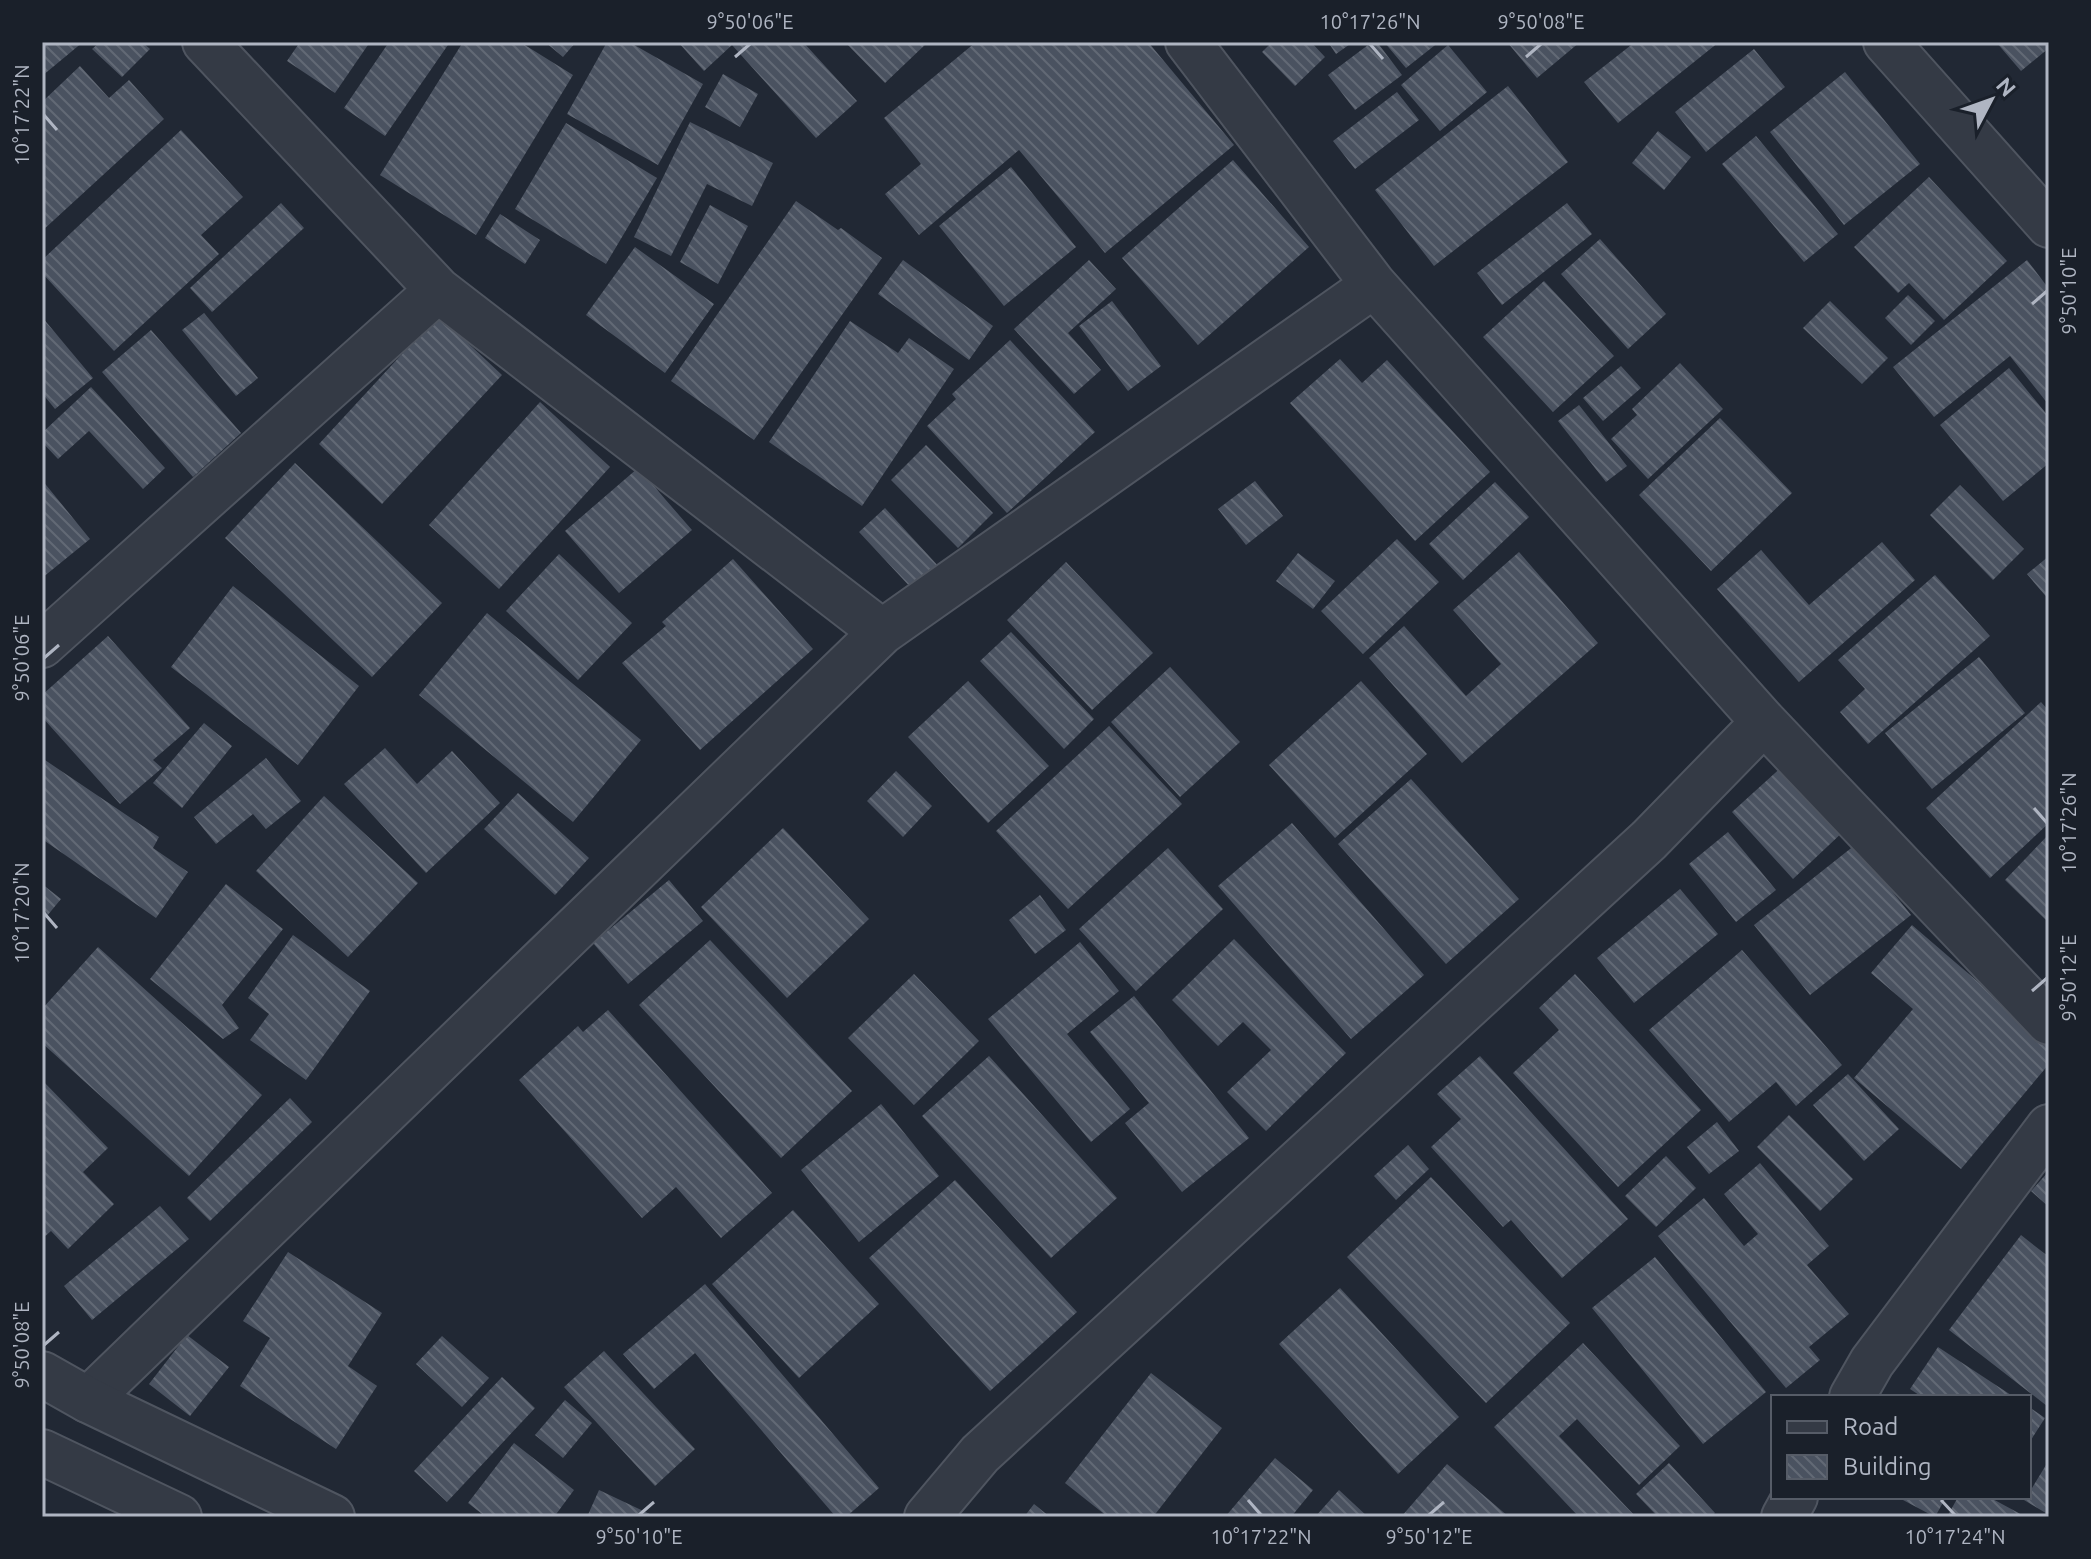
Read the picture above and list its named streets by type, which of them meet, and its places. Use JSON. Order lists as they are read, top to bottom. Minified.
{"legend":["Road","Building"],"north":"top right","coordinates":["9°50'06\"E","10°17'26\"N","9°50'08\"E","10°17'22\"N","9°50'10\"E","10°17'20\"N","9°50'12\"E","10°17'24\"N"]}
